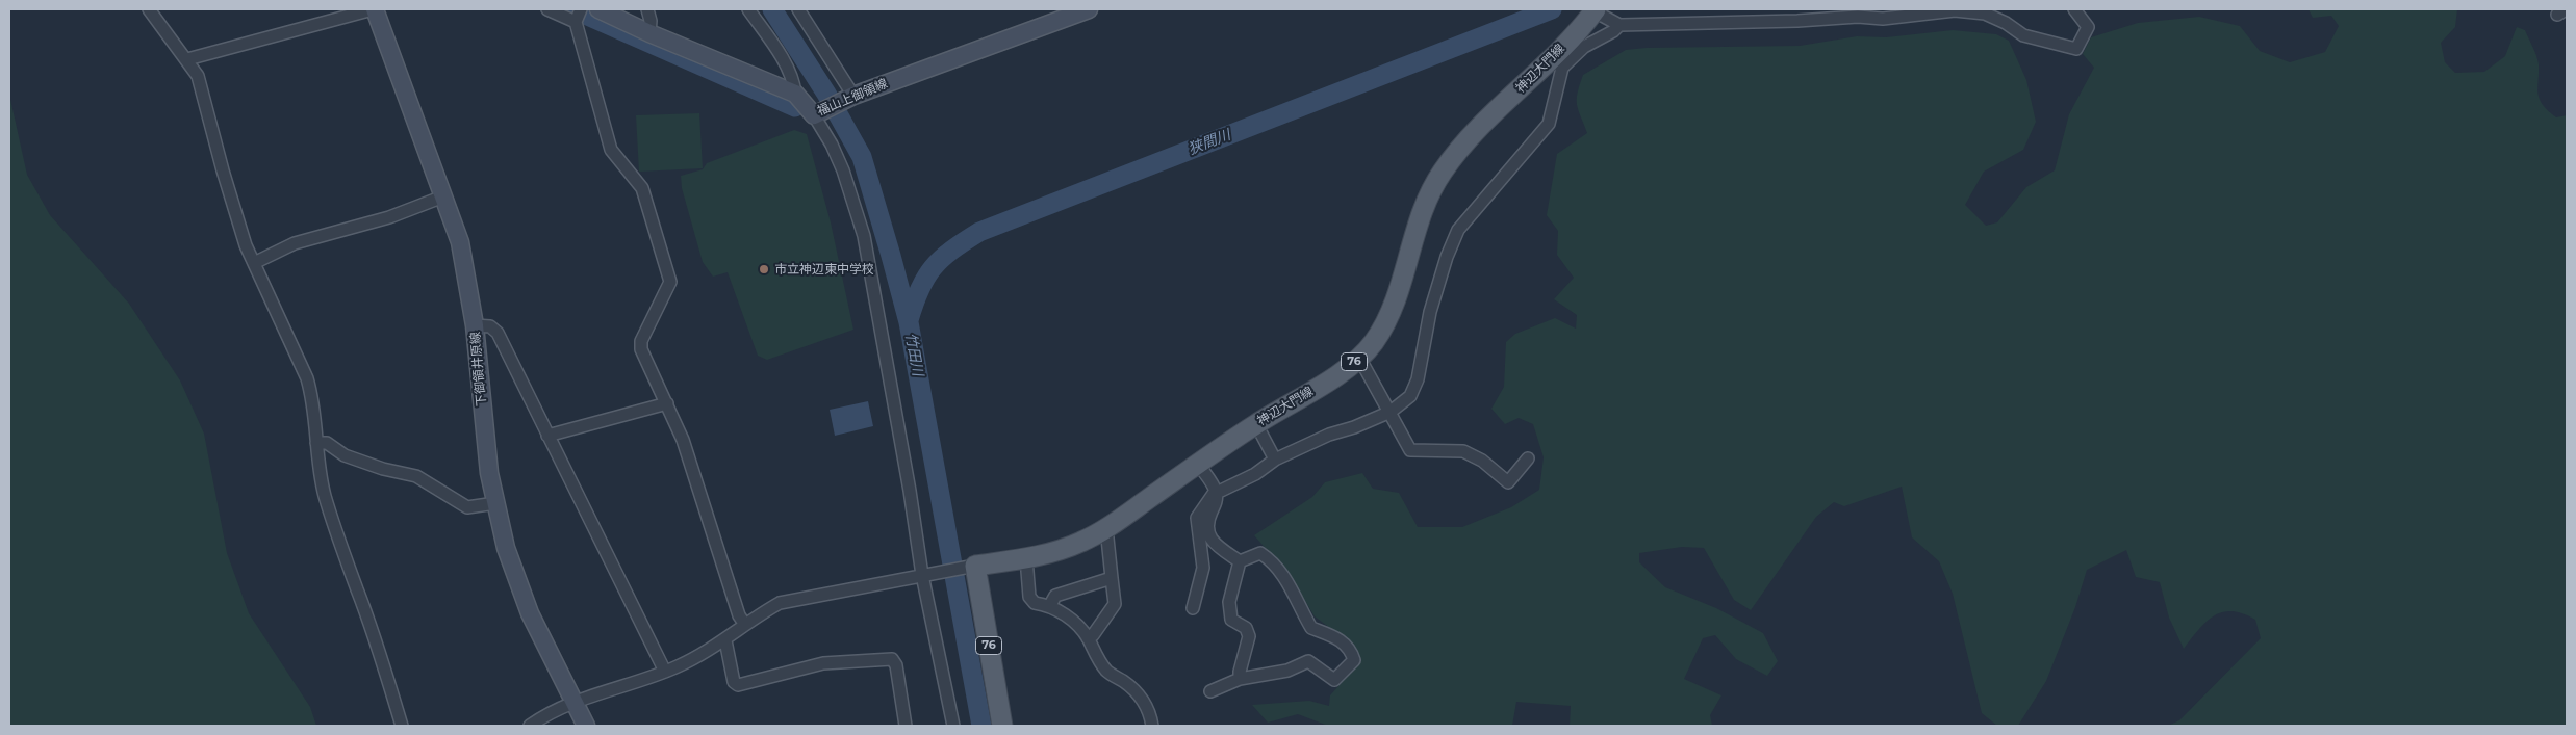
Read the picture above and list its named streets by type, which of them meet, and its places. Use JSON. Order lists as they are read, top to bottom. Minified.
{"streets":{"main road":["神辺大門線","福山上御領線","76","下御領井原線"]},"crossings":[["神辺大門線","76"]],"water":["狭間川","竹田川"],"places":["市立神辺東中学校"]}
